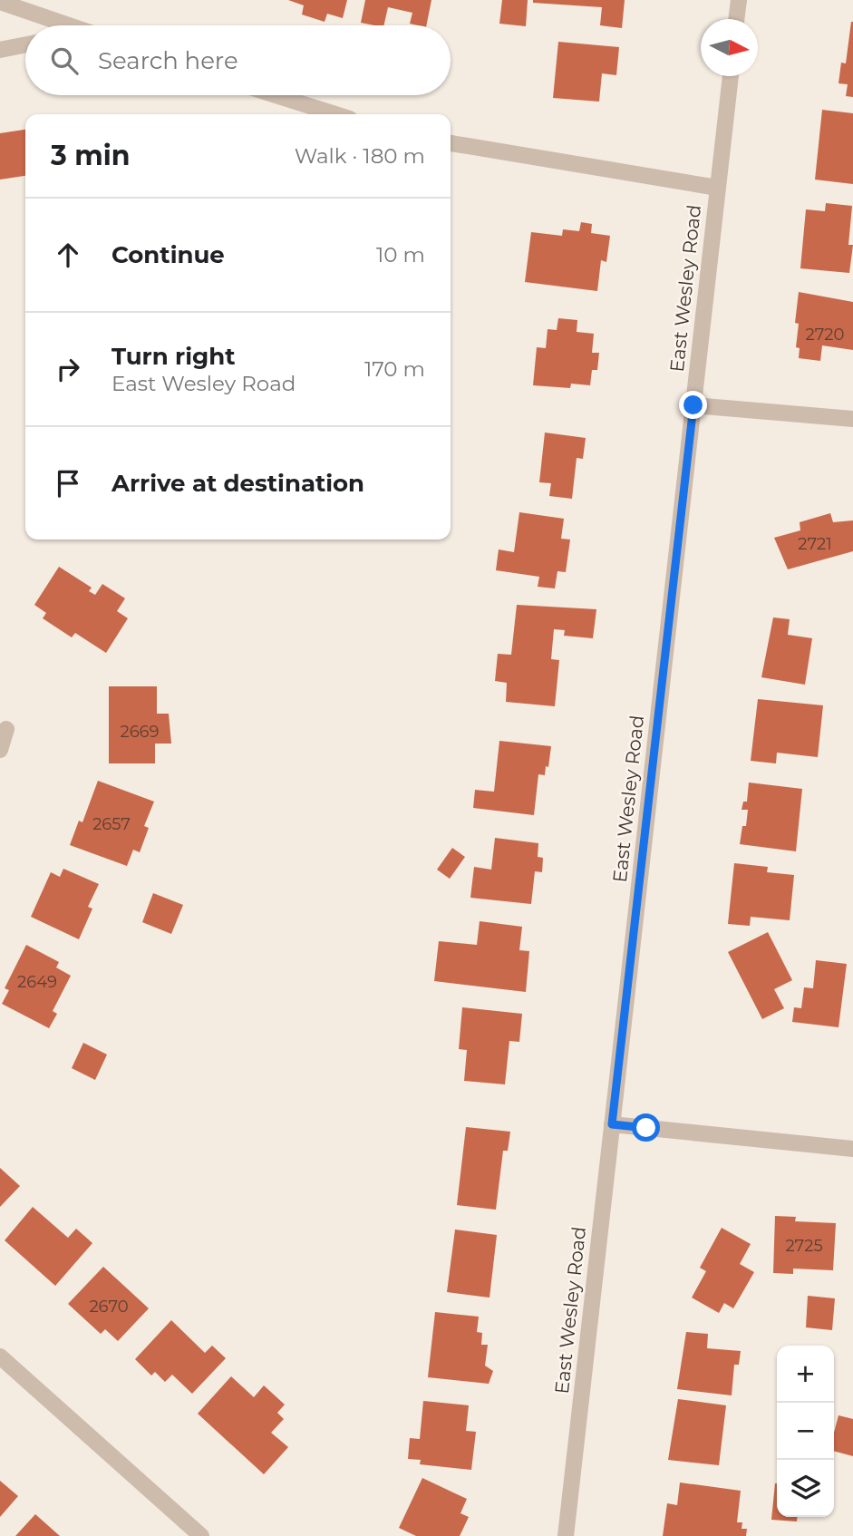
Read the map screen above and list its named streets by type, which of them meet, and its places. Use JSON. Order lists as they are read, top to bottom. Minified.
{"streets":{"street":["East Wesley Road"]},"house_numbers":["2720","2721","2669","2657","2649","2725","2670"],"north":"right","page":{"search":"Search here","heading":["3 min","Walk · 180 m"],"list":[["Continue","10 m"],["Turn right","East Wesley Road","170 m"],"Arrive at destination"],"map_buttons":["+","−"]}}
